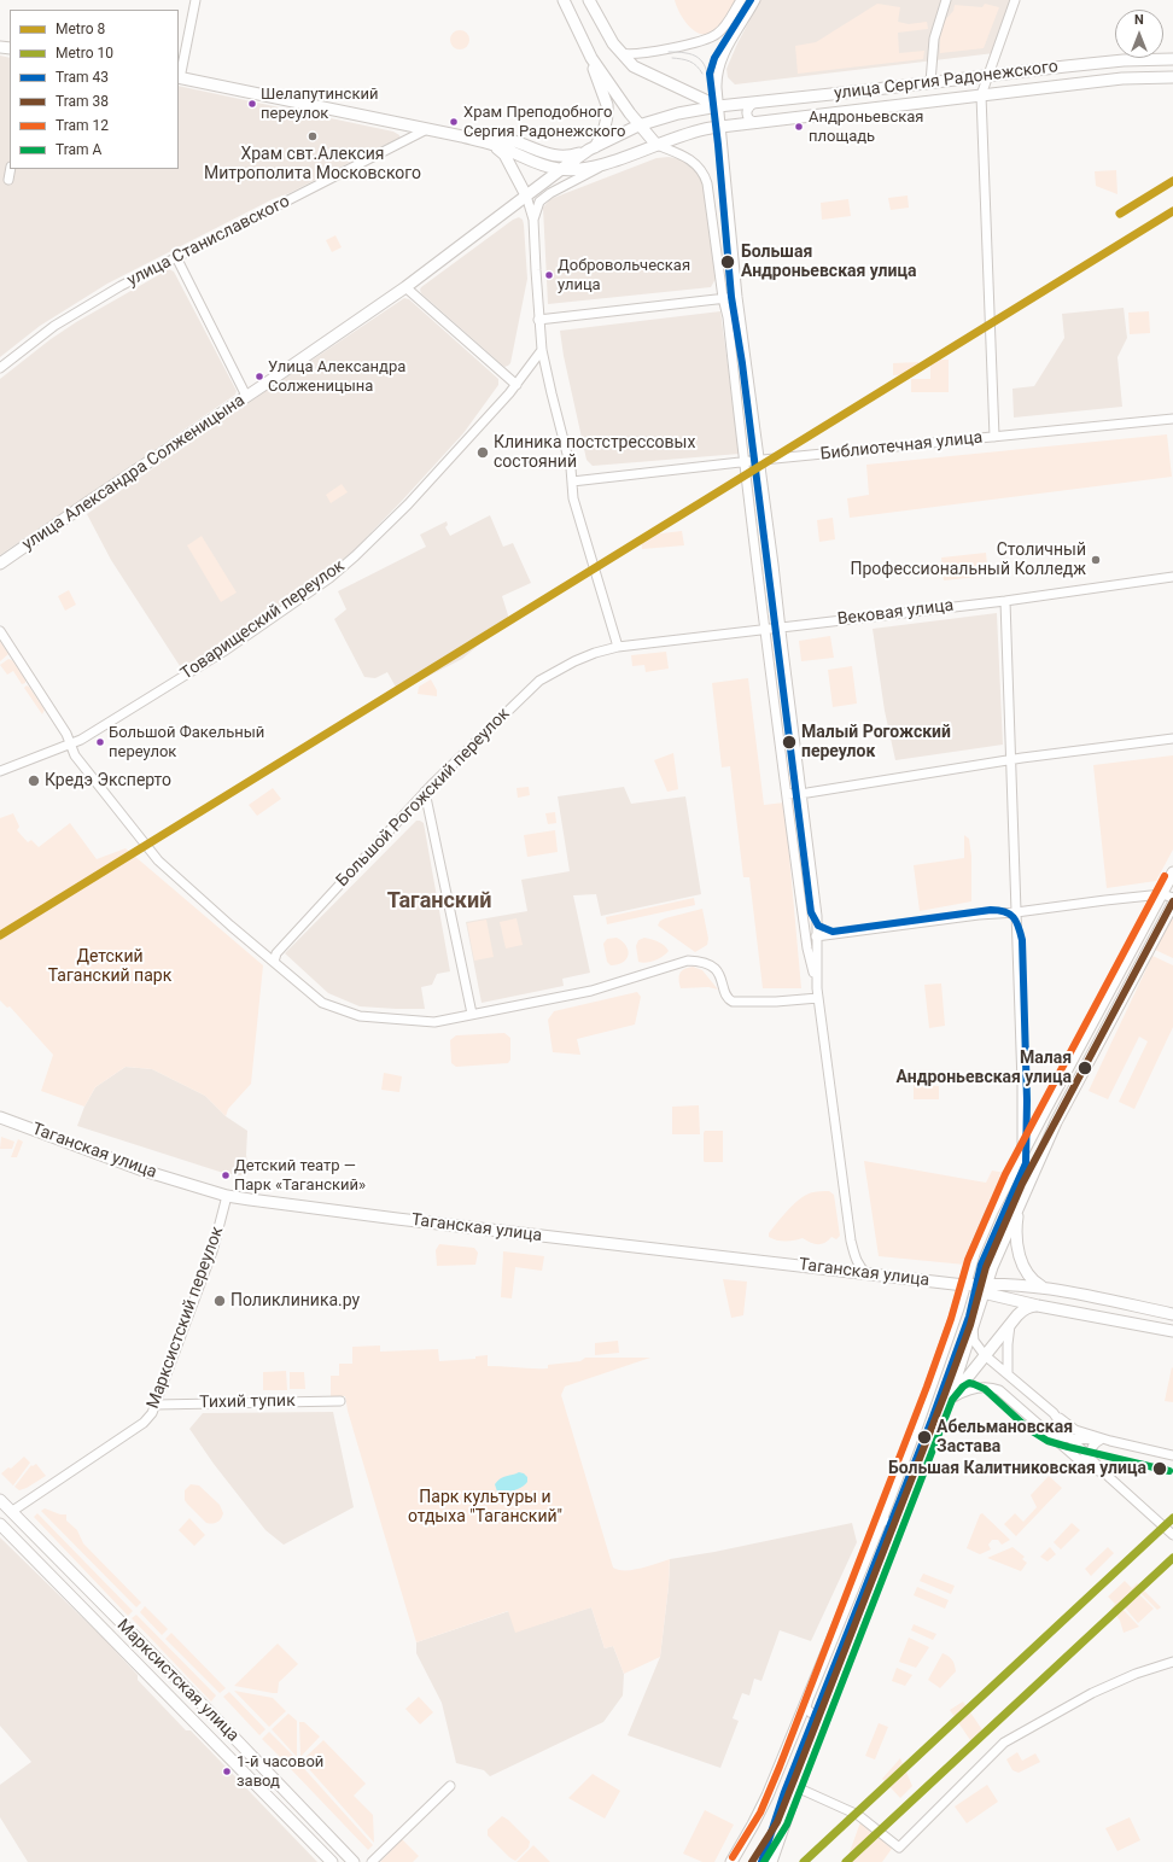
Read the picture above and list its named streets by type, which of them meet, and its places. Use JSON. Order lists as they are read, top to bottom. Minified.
{"streets":{"main road":["улица Сергия Радонежского","улица Александра Солженицына","Таганская улица","Марксистская улица"],"street":["улица Станиславского","Библиотечная улица","Вековая улица","Товарищеский переулок","Большой Рогожский переулок","Марксистский переулок","Тихий тупик"]},"crossings":[["Вековая улица","Большой Рогожский переулок"],["Таганская улица","Марксистский переулок"],["Марксистский переулок","Тихий тупик"],["Марксистский переулок","Марксистская улица"]],"districts":["Таганский"],"parks":["Детский Таганский парк","Парк культуры и отдыха \"Таганский\""],"places":["Шелапутинский переулок","Храм Преподобного Сергия Радонежского","Андроньевская площадь","Храм свт.Алексия Митрополита Московского","Большая Андроньевская улица","Добровольческая улица","Улица Александра Солженицына","Клиника постстрессовых состояний","Столичный Профессиональный Колледж","Большой Факельный переулок","Малый Рогожский переулок","Кредэ Эксперто","Малая Андроньевская улица","Детский театр — Парк «Таганский»","Поликлиника.ру","Абельмановская Застава","Большая Калитниковская улица","1-й часовой завод"],"lines":["tram line 43","metro line 8","tram line 12","tram line 38","tram line А","metro line 10"],"legend":["Metro 8","Metro 10","Tram 43","Tram 38","Tram 12","Tram А"],"north":"top"}
